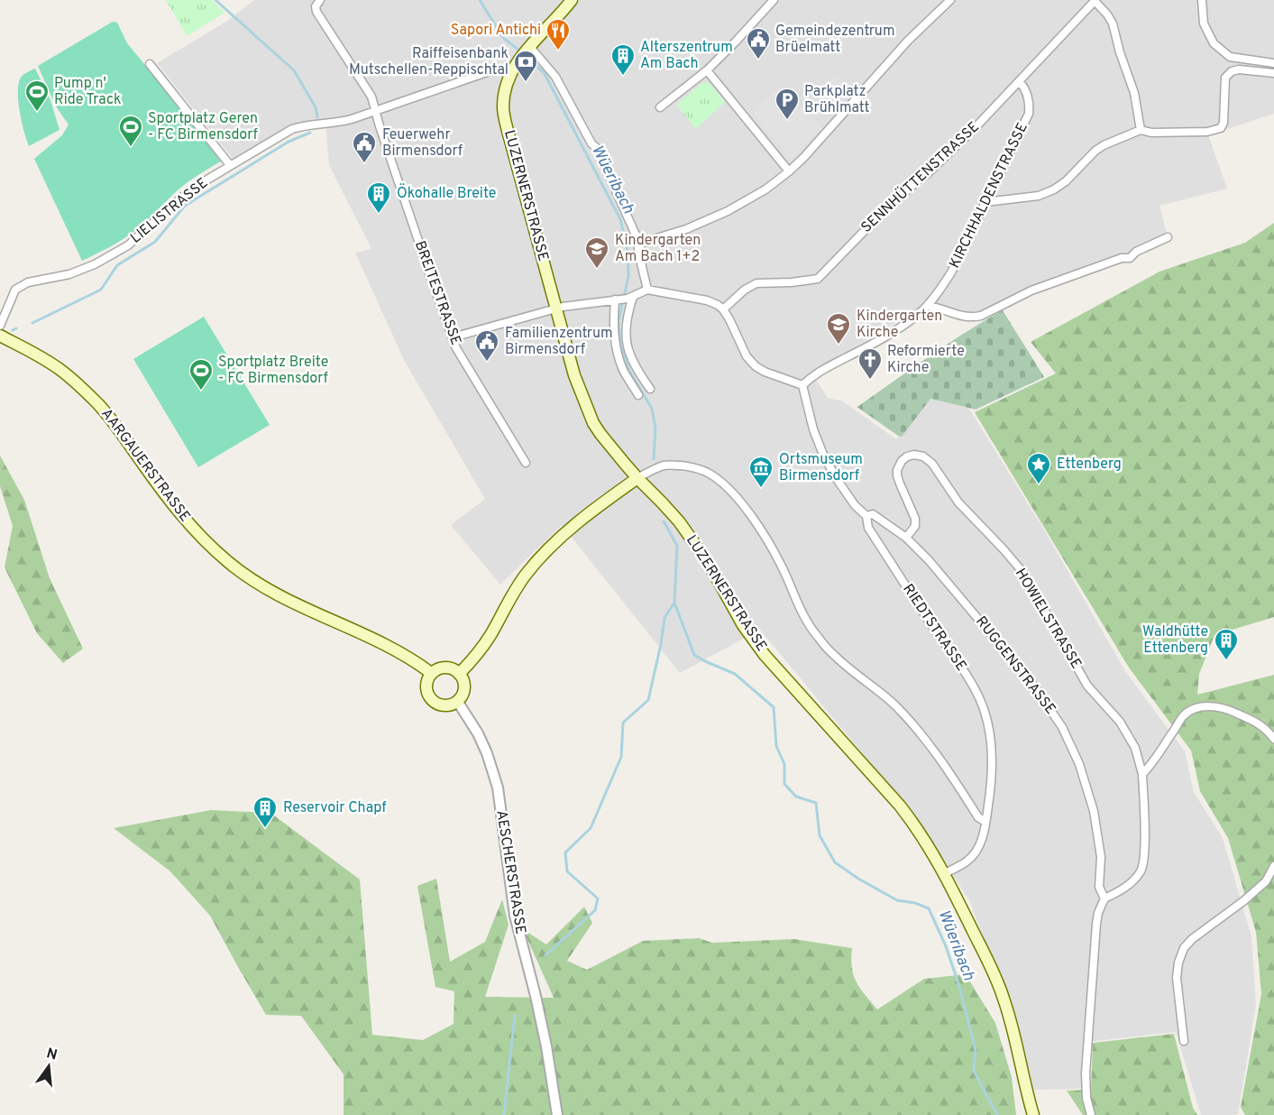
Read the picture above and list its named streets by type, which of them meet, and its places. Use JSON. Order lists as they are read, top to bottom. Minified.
{"streets":{"main road":["LUZERNERSTRASSE","AARGAUERSTRASSE"],"street":["SENNHÜTTENSTRASSE","KIRCHHALDENSTRASSE","LIELISTRASSE","BREITESTRASSE","HOWIELSTRASSE","RIEDTSTRASSE","RUGGENSTRASSE","AESCHERSTRASSE"]},"crossings":[["SENNHÜTTENSTRASSE","KIRCHHALDENSTRASSE"],["LUZERNERSTRASSE","LIELISTRASSE"],["LUZERNERSTRASSE","RIEDTSTRASSE"],["KIRCHHALDENSTRASSE","RIEDTSTRASSE"],["LIELISTRASSE","BREITESTRASSE"],["AARGAUERSTRASSE","AESCHERSTRASSE"],["HOWIELSTRASSE","RUGGENSTRASSE"],["RIEDTSTRASSE","RUGGENSTRASSE"]],"water":["Wüeribach"],"places":{"restaurant":["Sapori Antichi"],"public building":["Gemeindezentrum Brüelmatt","Feuerwehr Birmensdorf","Familienzentrum Birmensdorf"],"building":["Alterszentrum Am Bach","Ökohalle Breite","Waldhütte Ettenberg","Reservoir Chapf"],"bank":["Raiffeisenbank Mutschellen-Reppischtal"],"sports":["Pump n' Ride Track","Sportplatz Geren - FC Birmensdorf","Sportplatz Breite - FC Birmensdorf"],"parking":["Parkplatz Brühlmatt"],"school or university":["Kindergarten Am Bach 1+2","Kindergarten Kirche"],"church":["Reformierte Kirche"],"place":["Ettenberg"],"museum":["Ortsmuseum Birmensdorf"]},"north":"top"}
